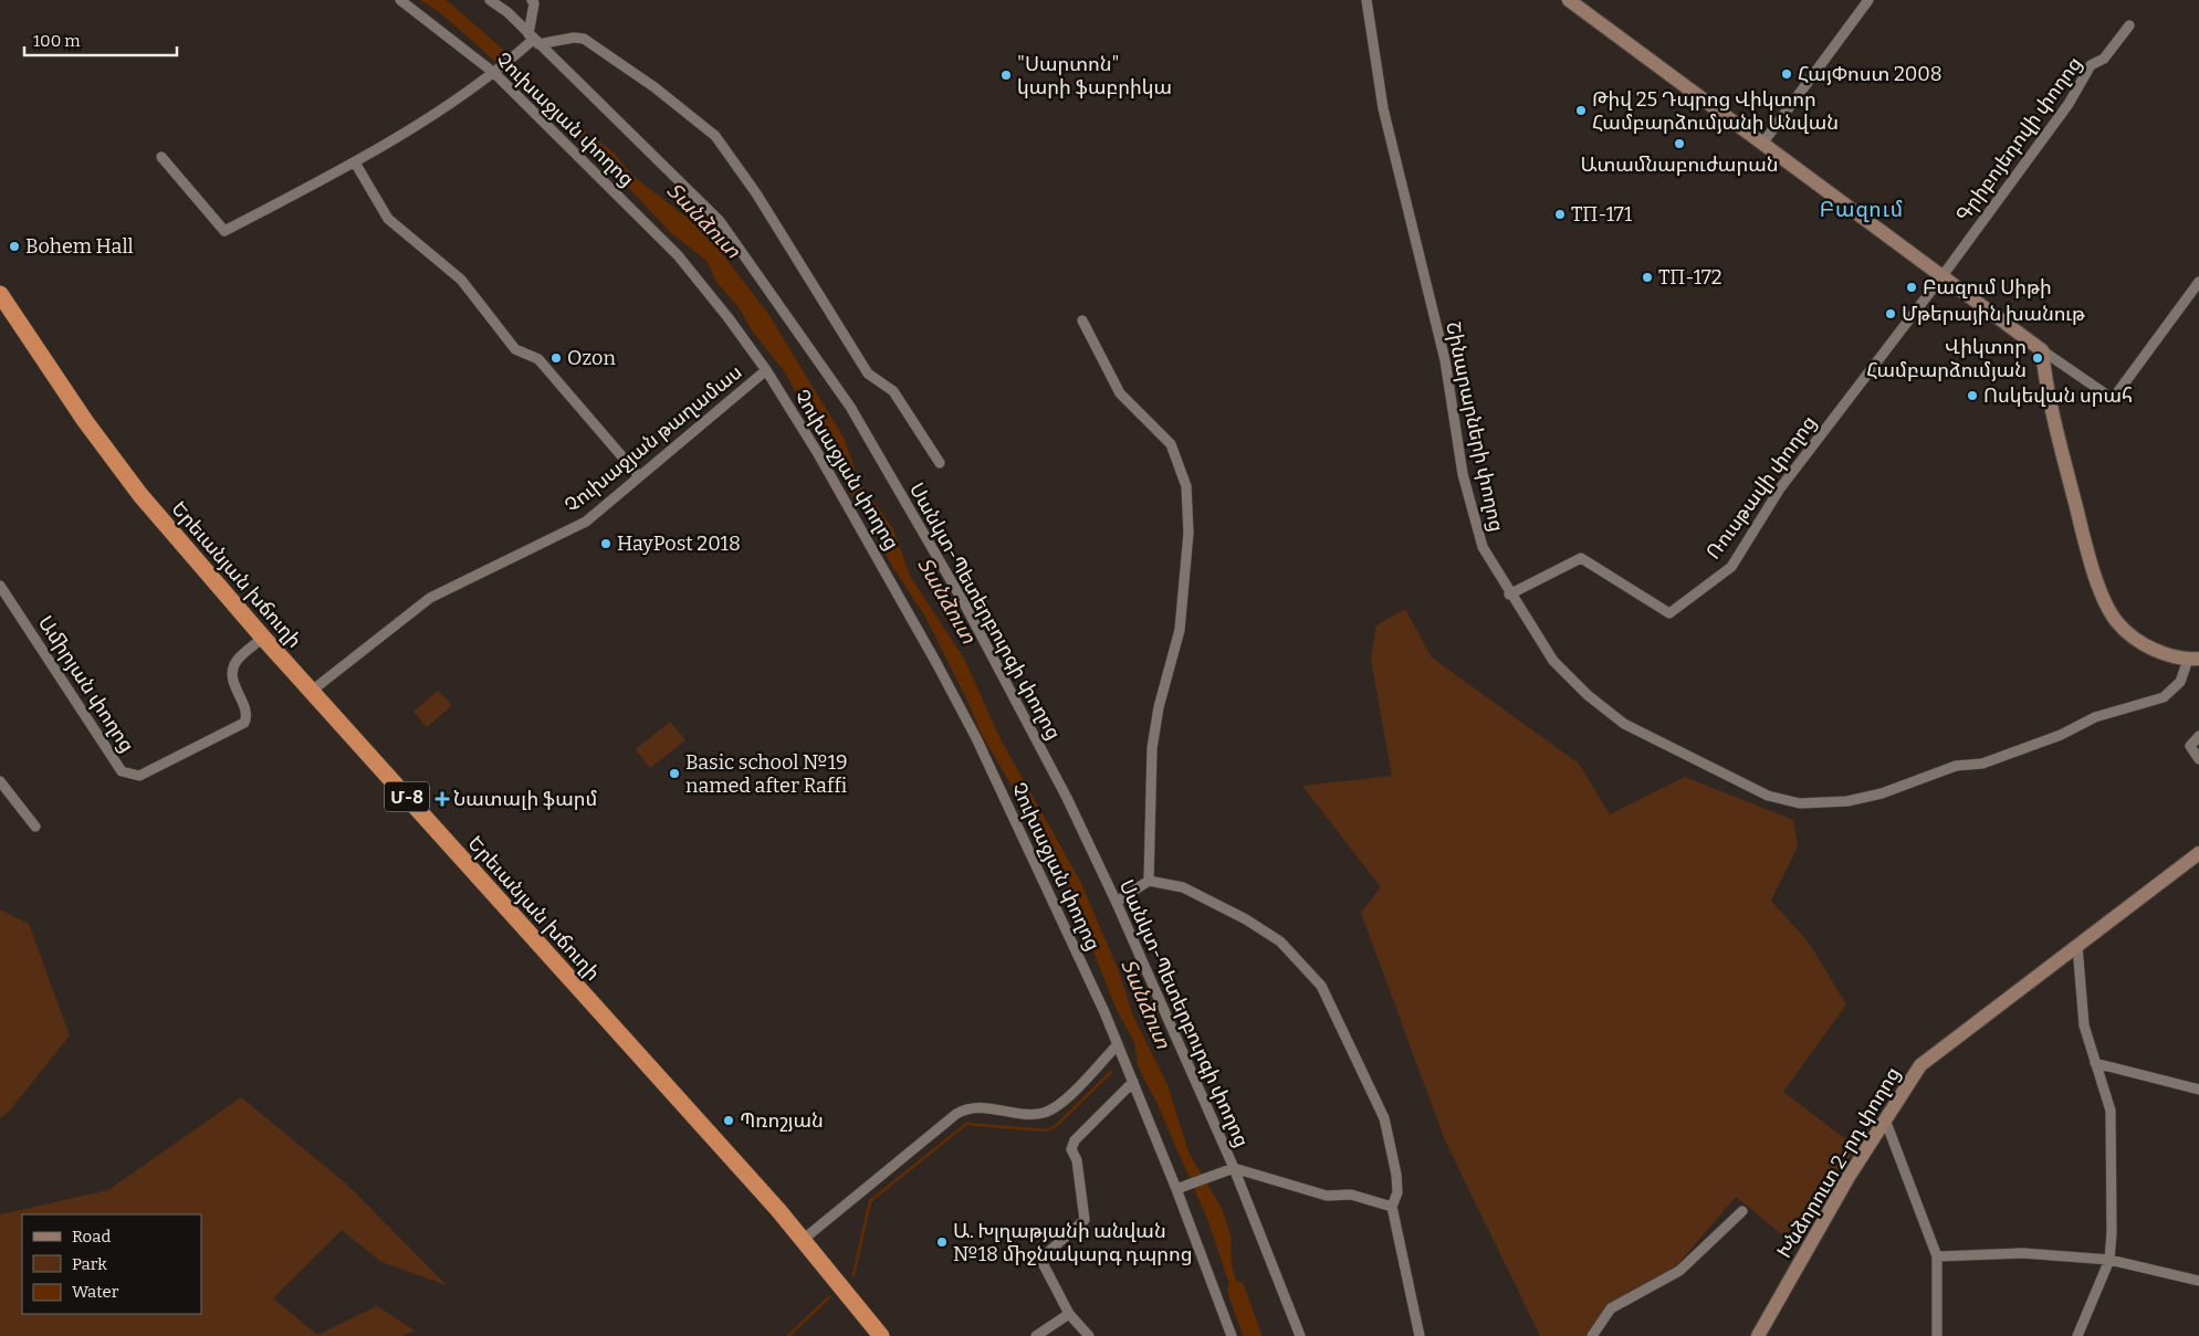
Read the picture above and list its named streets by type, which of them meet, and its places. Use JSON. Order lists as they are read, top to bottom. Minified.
{"streets":{"highway":["Երեւանյան խճուղի","Մ-8"],"street":["Չուխաջյան փողոց","Գրիբոյեդովի փողոց","Շինարարների փողոց","Չուխաջյան թաղամաս","Ռուսթավի փողոց","Սանկտ-Պետերբուրգի փողոց","Ամիրյան փողոց","Խնձորուտ 2-րդ փողոց"]},"crossings":[["Չուխաջյան փողոց","Չուխաջյան թաղամաս"],["Գրիբոյեդովի փողոց","Ռուսթավի փողոց"],["Շինարարների փողոց","Ռուսթավի փողոց"],["Չուխաջյան թաղամաս","Երեւանյան խճուղի"],["Երեւանյան խճուղի","Ամիրյան փողոց"]],"districts":["Բազում"],"water":["Տանձուտ"],"places":{"other":["ՀայՓոստ 2008","\"Սարտոն\" կարի ֆաբրիկա","Թիվ 25 Դպրոց Վիկտոր Համբարձումյանի Անվան","Ատամնաբուժարան","ТП-171","Bohem Hall","ТП-172","Բազում Սիթի","Մթերային խանութ","Ozon","Վիկտոր Համբարձումյան","Ոսկեվան սրահ","HayPost 2018","Basic school №19 named after Raffi","Պռոշյան","Ա. Խլղաթյանի անվան №18 միջնակարգ դպրոց"],"health":["Նատալի ֆարմ"]},"legend":["Road","Park","Water"],"scale_bar":"100 m"}
